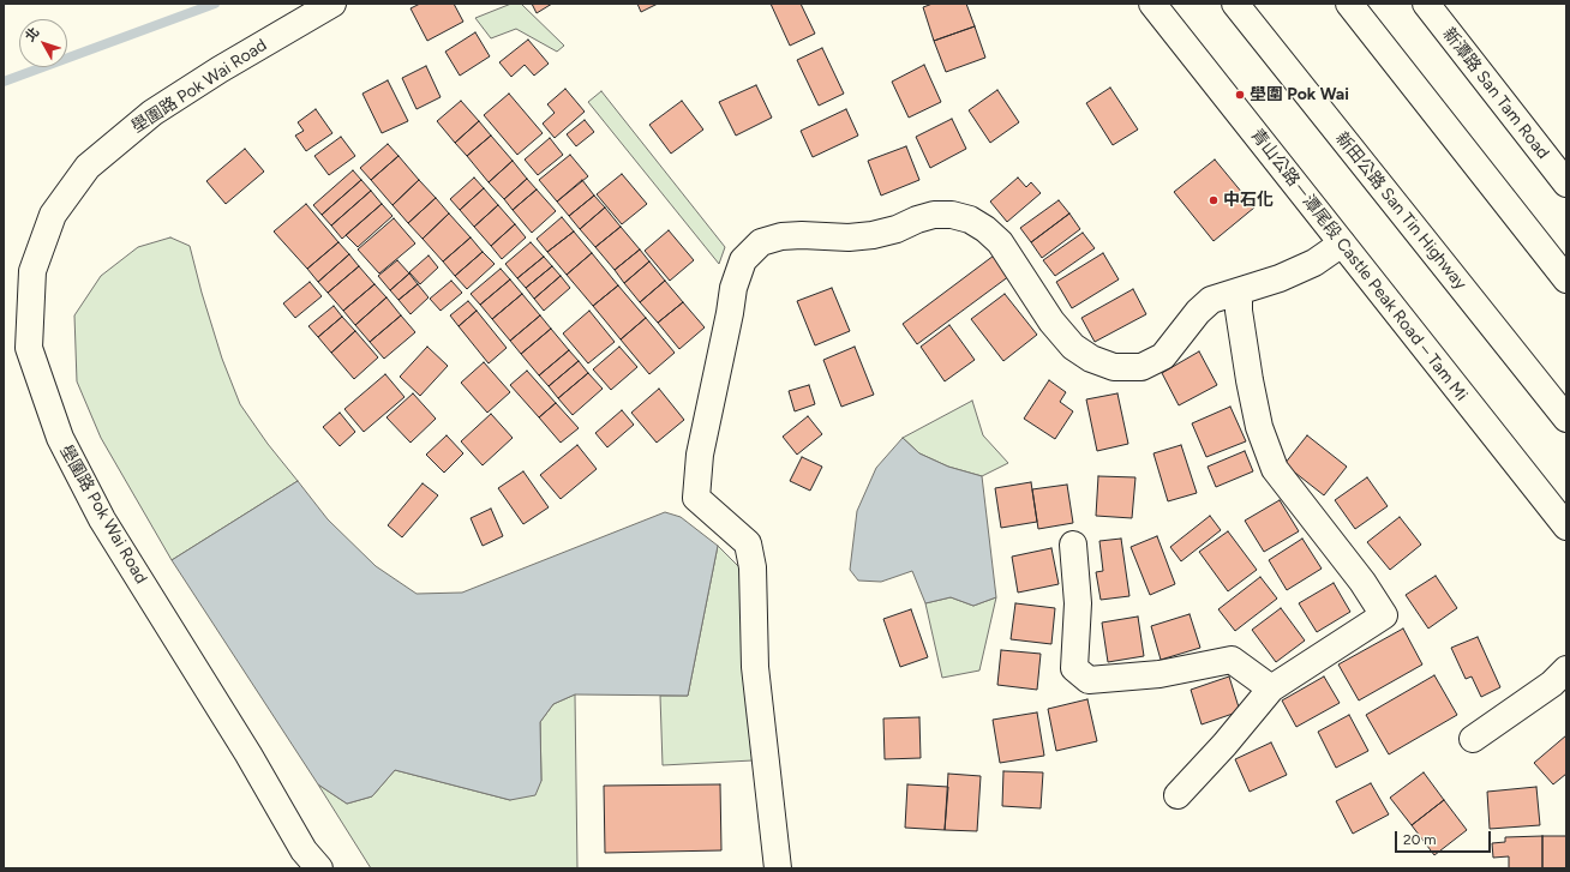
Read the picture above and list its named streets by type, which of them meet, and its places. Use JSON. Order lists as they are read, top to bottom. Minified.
{"streets":{"main road":["壆圍路 Pok Wai Road","新潭路 San Tam Road","新田公路 San Tin Highway","青山公路－潭尾段 Castle Peak Road – Tam Mi"]},"places":["壆圍 Pok Wai","中石化"],"scale_bar":"20 m","north":"top left"}
